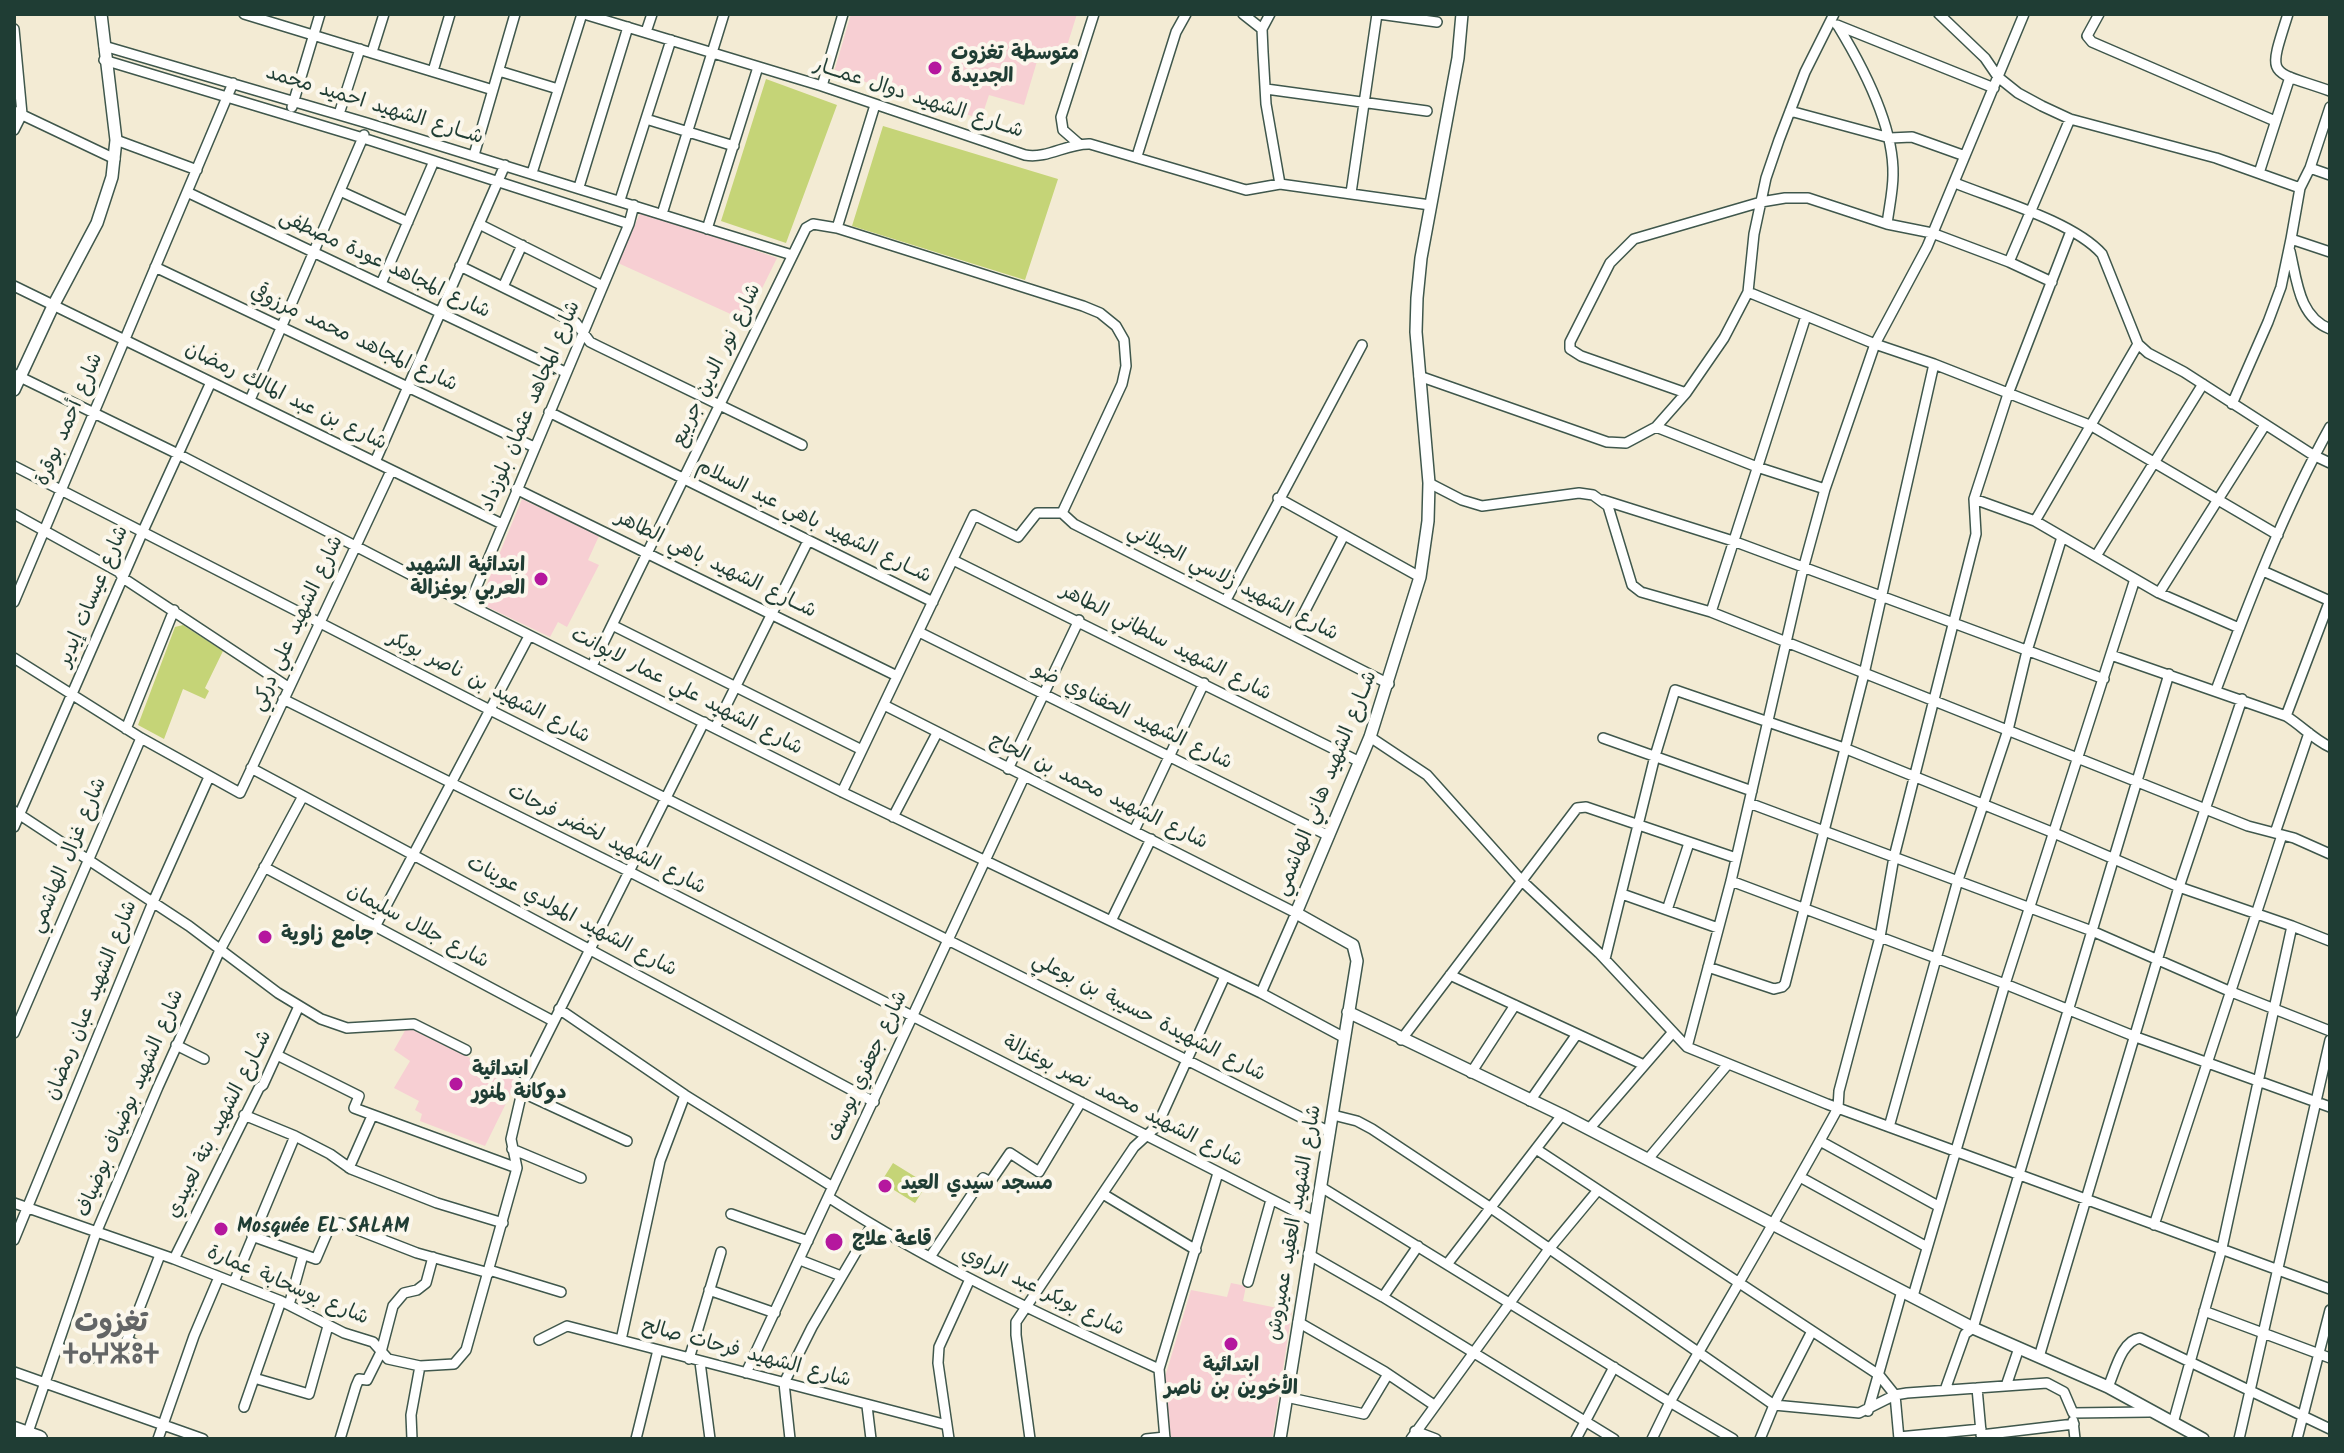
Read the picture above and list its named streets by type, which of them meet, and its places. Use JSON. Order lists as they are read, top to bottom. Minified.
{"streets":{"street":["شــارع الشهيد دوال عمـــار","شــارع الشهيد احميد محمد","شارع المجاهد عودة مصطفى","شارع المجاهد محمد مرزوقي","شارع نور الدين جريبع","شارع بن عبد المالك رمضان","شارع المجاهد عثمان بلوزداد","شارع أحمد بوقرة","شــارع الشهيد باهي عبد السلام","شــارع الشهيد باهي الطاهر","شارع الشهيد زلاسي الجيلاني","شارع عيسات إيدير","شارع الشهيد علي دركي","شارع الشهيد سلطاني الطاهر","شارع الشهيد بن ناصر بوبكر","شارع الشهيد علي عمار لابوانت","شارع الشهيد الحفناوي ضو","شــارع الشهيد هاني الهاشمي","شارع الشهيد محمد بن الحاج","شارع الشهيد لخضر فرحات","شارع غزال الهاشمي","شارع الشهيد المولدي عوينات","شارع جلال سليمان","شارع الشهيد عبان رمضان","شارع الشهيدة حسيبة بن بوعلي","شارع جعفري يوسف","شارع الشهيد محمد نصر بوغزالة","شارع الشهيد بوضياف بوضياف","شــارع الشهيد بتة لعبيدي","شارع الشهيد العقيد عميروش","شارع بوسحابة عمارة","شارع بوبكر عبد الراوي","شارع الشهيد فرحات صالح"]},"crossings":[["شــارع الشهيد دوال عمـــار","شــارع الشهيد هاني الهاشمي"],["شــارع الشهيد احميد محمد","شارع نور الدين جريبع"],["شــارع الشهيد احميد محمد","شارع المجاهد عثمان بلوزداد"],["شــارع الشهيد احميد محمد","شارع أحمد بوقرة"],["شارع المجاهد عودة مصطفى","شارع المجاهد عثمان بلوزداد"],["شارع المجاهد عودة مصطفى","شارع أحمد بوقرة"],["شارع المجاهد محمد مرزوقي","شارع المجاهد عثمان بلوزداد"],["شارع المجاهد محمد مرزوقي","شارع أحمد بوقرة"],["شارع نور الدين جريبع","شــارع الشهيد باهي عبد السلام"],["شارع نور الدين جريبع","شــارع الشهيد باهي الطاهر"],["شارع نور الدين جريبع","شارع الشهيد علي عمار لابوانت"],["شارع بن عبد المالك رمضان","شارع المجاهد عثمان بلوزداد"],["شارع بن عبد المالك رمضان","شارع أحمد بوقرة"],["شارع بن عبد المالك رمضان","شارع عيسات إيدير"],["شارع بن عبد المالك رمضان","شارع الشهيد علي دركي"],["شارع المجاهد عثمان بلوزداد","شــارع الشهيد باهي عبد السلام"],["شارع المجاهد عثمان بلوزداد","شــارع الشهيد باهي الطاهر"],["شارع المجاهد عثمان بلوزداد","شارع الشهيد علي عمار لابوانت"],["شارع أحمد بوقرة","شارع الشهيد بن ناصر بوبكر"],["شارع أحمد بوقرة","شارع الشهيد علي عمار لابوانت"],["شارع الشهيد زلاسي الجيلاني","شــارع الشهيد هاني الهاشمي"],["شارع عيسات إيدير","شارع الشهيد بن ناصر بوبكر"],["شارع عيسات إيدير","شارع الشهيد علي عمار لابوانت"],["شارع الشهيد علي دركي","شارع الشهيد بن ناصر بوبكر"],["شارع الشهيد علي دركي","شارع الشهيد علي عمار لابوانت"],["شارع الشهيد علي دركي","شارع الشهيد لخضر فرحات"],["شارع الشهيد علي دركي","شارع الشهيد المولدي عوينات"],["شارع الشهيد علي دركي","شارع الشهيد عبان رمضان"],["شارع الشهيد سلطاني الطاهر","شــارع الشهيد هاني الهاشمي"],["شارع الشهيد بن ناصر بوبكر","شارع الشهيدة حسيبة بن بوعلي"],["شارع الشهيد بن ناصر بوبكر","شارع جعفري يوسف"],["شارع الشهيد علي عمار لابوانت","شــارع الشهيد هاني الهاشمي"],["شارع الشهيد علي عمار لابوانت","شارع جعفري يوسف"],["شارع الشهيد علي عمار لابوانت","شارع الشهيد العقيد عميروش"],["شارع الشهيد الحفناوي ضو","شــارع الشهيد هاني الهاشمي"],["شــارع الشهيد هاني الهاشمي","شارع الشهيد محمد بن الحاج"],["شــارع الشهيد هاني الهاشمي","شارع الشهيد العقيد عميروش"],["شارع الشهيد محمد بن الحاج","شارع جعفري يوسف"],["شارع الشهيد محمد بن الحاج","شارع الشهيد العقيد عميروش"],["شارع الشهيد لخضر فرحات","شارع جعفري يوسف"],["شارع الشهيد لخضر فرحات","شارع الشهيد محمد نصر بوغزالة"],["شارع الشهيد المولدي عوينات","شارع جعفري يوسف"],["شارع الشهيد المولدي عوينات","شارع الشهيد بوضياف بوضياف"],["شارع جلال سليمان","شارع الشهيد بوضياف بوضياف"],["شارع الشهيد عبان رمضان","شارع بوسحابة عمارة"],["شارع الشهيدة حسيبة بن بوعلي","شارع جعفري يوسف"],["شارع الشهيدة حسيبة بن بوعلي","شارع الشهيد العقيد عميروش"],["شارع جعفري يوسف","شارع الشهيد محمد نصر بوغزالة"],["شارع جعفري يوسف","شارع بوبكر عبد الراوي"],["شارع جعفري يوسف","شارع الشهيد فرحات صالح"],["شارع الشهيد محمد نصر بوغزالة","شارع الشهيد العقيد عميروش"],["شارع الشهيد بوضياف بوضياف","شارع بوسحابة عمارة"],["شــارع الشهيد بتة لعبيدي","شارع بوسحابة عمارة"]],"districts":["تغزوت ⵜⴰⵖⵣⵓⵜ"],"places":["متوسطة تغزوت الجديدة","ابتدائية الشهيد العربي بوغزالة","جامع زاوية","ابتدائية دوكانة لمنور","مسجد سيدي العيد","Mosquée EL SALAM","قاعة علاج","ابتدائية الأخوين بن ناصر"]}
